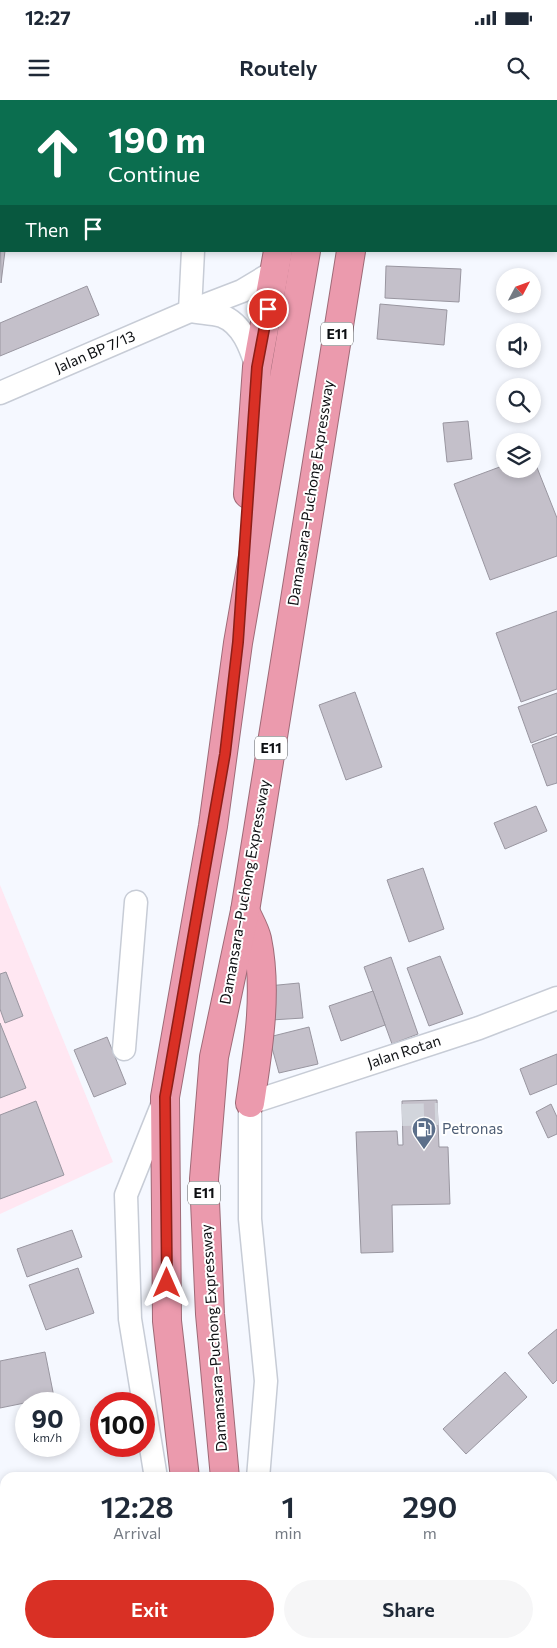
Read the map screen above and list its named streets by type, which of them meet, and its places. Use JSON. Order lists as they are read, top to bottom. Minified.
{"streets":{"highway":["E11","Damansara–Puchong Expressway"],"street":["Jalan BP 7/13","Jalan Rotan"]},"places":{"fuel station":["Petronas"]},"north":"top right","page":{"status":"12:27","header":"Routely","turn":["190 m","Continue"],"then":"Then","speed":"90 km/h","limit":"100","eta":["12:28","Arrival","1","min","290","m"],"buttons":["Exit","Share"]}}
